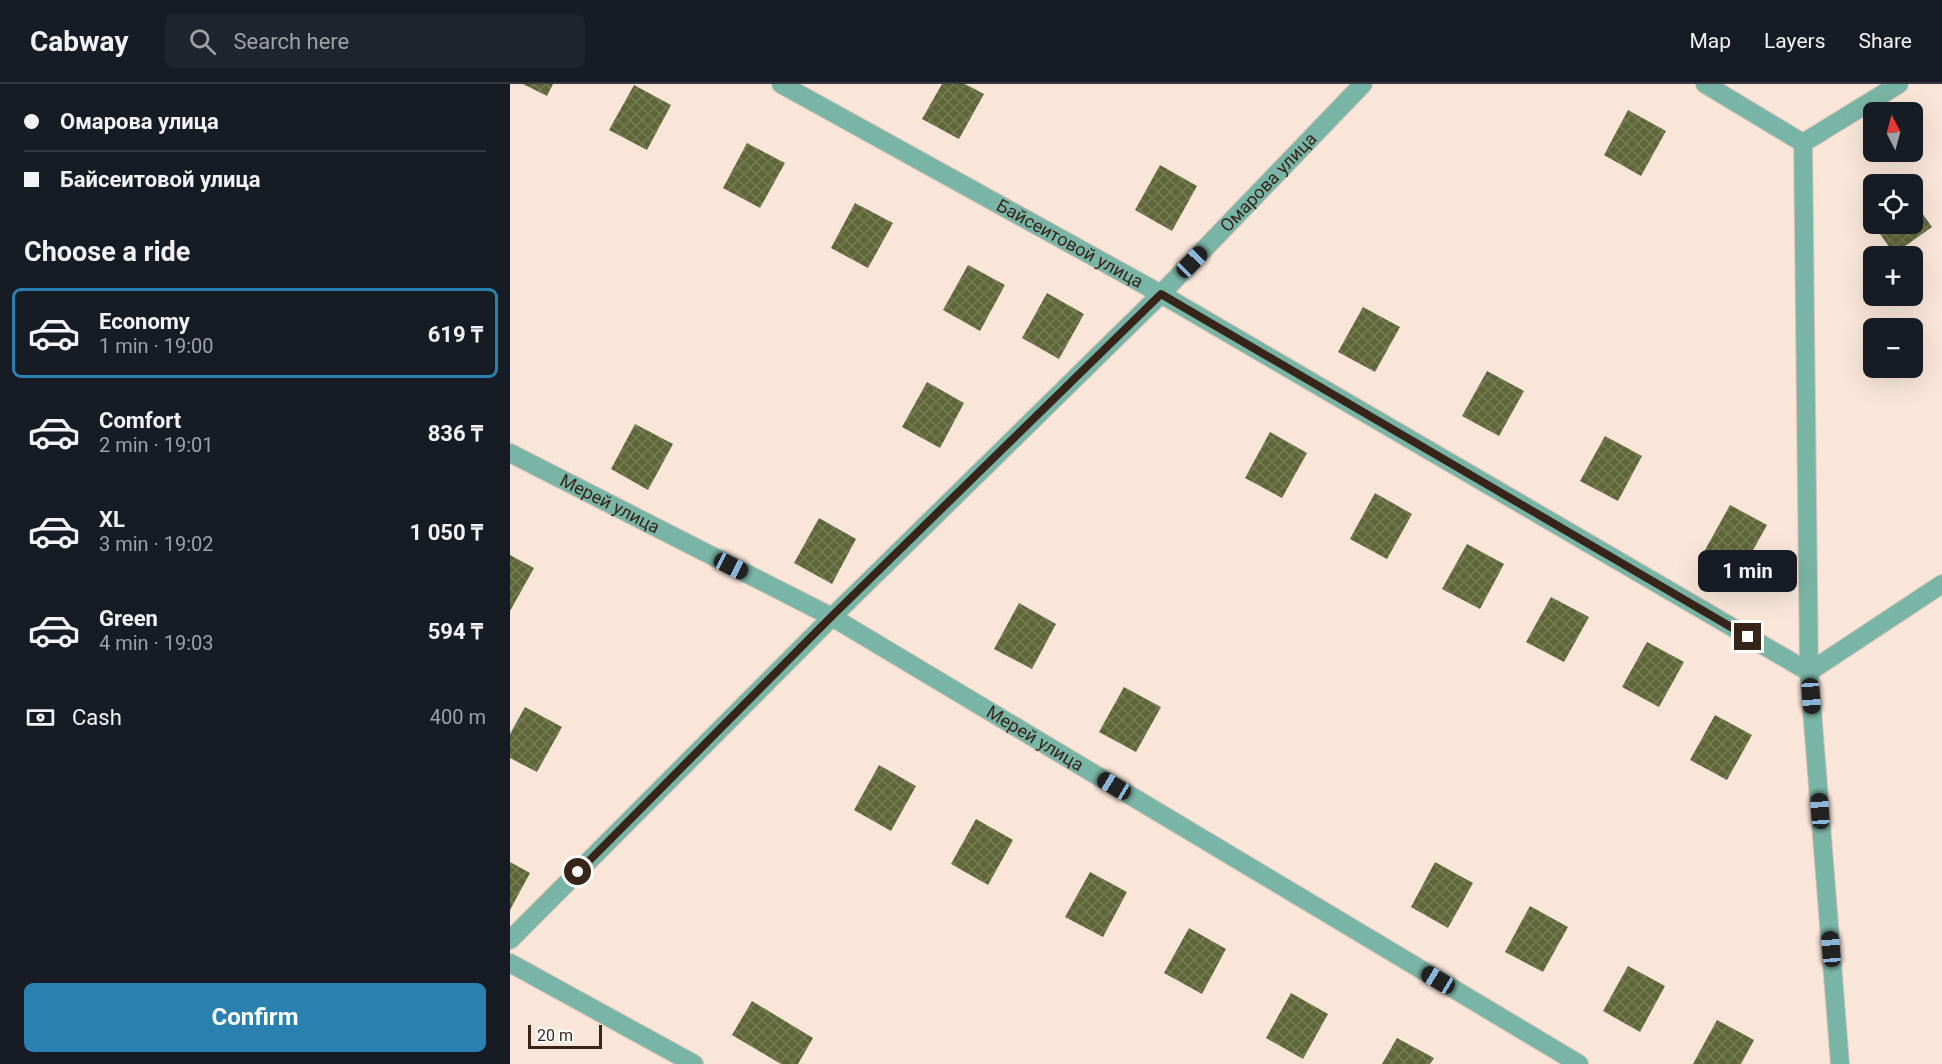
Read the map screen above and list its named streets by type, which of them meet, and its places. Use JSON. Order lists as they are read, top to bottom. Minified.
{"streets":{"street":["Омарова улица","Байсеитовой улица","Мерей улица"]},"crossings":[["Омарова улица","Байсеитовой улица"],["Омарова улица","Мерей улица"]],"scale_bar":"20 m","north":"top","page":{"header":"Cabway","search":"Search here","nav":["Map","Layers","Share"],"banner":["Омарова улица","Байсеитовой улица"],"map_buttons":["+","−"],"heading":"Choose a ride","list":[{"name":"Economy","note":"1 min · 19:00","value":"619 ₸"},{"name":"Comfort","note":"2 min · 19:01","value":"836 ₸"},{"name":"XL","note":"3 min · 19:02","value":"1 050 ₸"},{"name":"Green","note":"4 min · 19:03","value":"594 ₸"}],"bubble":"1 min","pay":["Cash","400 m"],"buttons":"Confirm","scale":"20 m"}}
